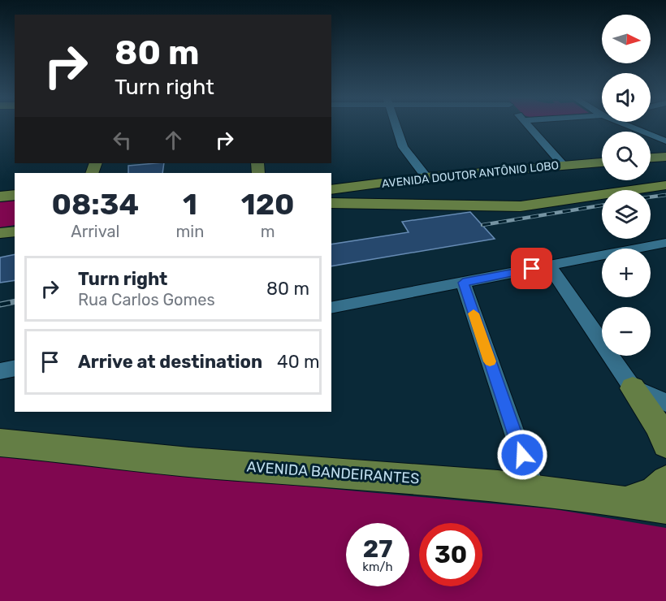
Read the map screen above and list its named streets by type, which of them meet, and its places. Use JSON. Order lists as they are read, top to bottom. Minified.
{"streets":{"main road":["AVENIDA DOUTOR ANTÔNIO LOBO","AVENIDA BANDEIRANTES"]},"north":"right","page":{"map_buttons":["+","−"],"turn":["80 m","Turn right"],"eta":["08:34","Arrival","1","min","120","m"],"list":[{"name":"Turn right","note":"Rua Carlos Gomes","value":"80 m"},{"name":"Arrive at destination","value":"40 m"}],"speed":"27 km/h","limit":"30"}}
